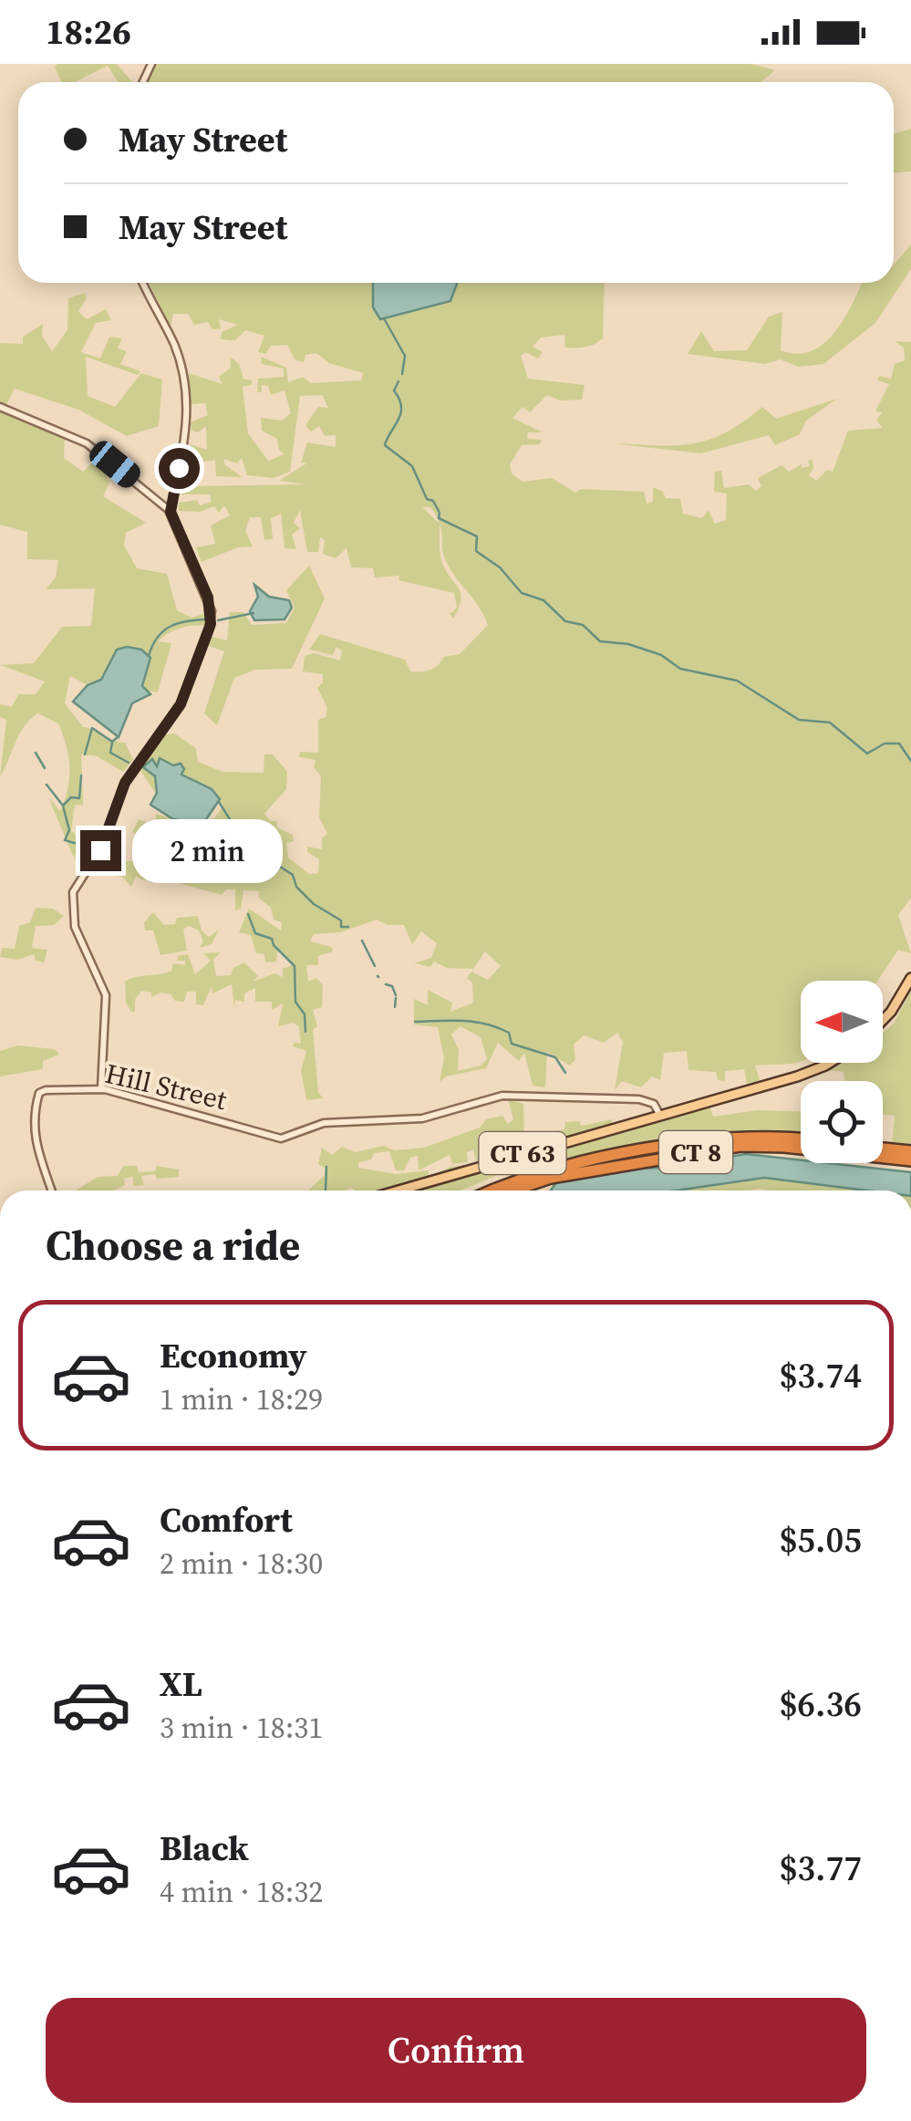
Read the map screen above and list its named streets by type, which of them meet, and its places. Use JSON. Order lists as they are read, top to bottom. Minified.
{"streets":{"highway":["CT 8"],"main road":["CT 63"],"street":["Hill Street"]},"crossings":[["Hill Street","CT 63"]],"north":"left","page":{"status":"18:26","banner":["May Street","May Street"],"bubble":"2 min","heading":"Choose a ride","list":[{"name":"Economy","note":"1 min · 18:29","value":"$3.74"},{"name":"Comfort","note":"2 min · 18:30","value":"$5.05"},{"name":"XL","note":"3 min · 18:31","value":"$6.36"},{"name":"Black","note":"4 min · 18:32","value":"$3.77"}],"buttons":"Confirm"}}
